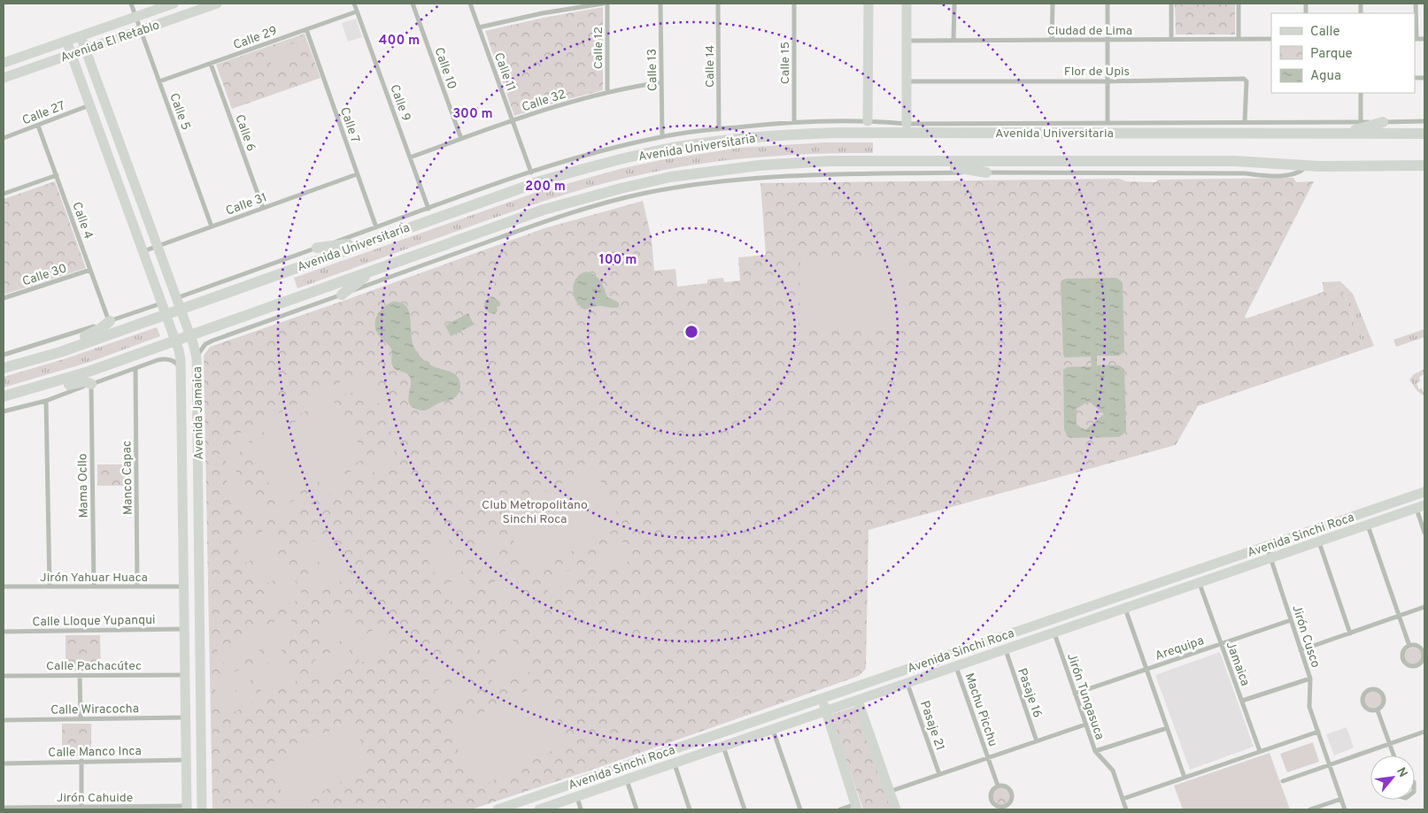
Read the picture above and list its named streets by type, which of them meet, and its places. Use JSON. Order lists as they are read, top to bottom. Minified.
{"streets":{"main road":["Avenida El Retablo","Avenida Universitaria","Avenida Jamaica","Avenida Sinchi Roca"],"street":["Ciudad de Lima","Calle 29","Calle 12","Calle 15","Calle 14","Calle 10","Calle 13","Flor de Upis","Calle 11","Calle 32","Calle 9","Calle 5","Calle 27","Calle 7","Calle 6","Calle 31","Calle 4","Calle 30","Manco Capac","Mama Ocllo","Jirón Yahuar Huaca","Calle Lloque Yupanqui","Jirón Cusco","Arequipa","Jamaica","Calle Pachacútec","Pasaje 16","Jirón Tungasuca","Calle Wiracocha","Machu Picchu","Pasaje 21","Calle Manco Inca","Jirón Cahuide"]},"crossings":[["Calle 29","Calle 9"],["Calle 29","Calle 5"],["Calle 29","Calle 7"],["Calle 29","Calle 6"],["Avenida El Retablo","Calle 5"],["Avenida El Retablo","Avenida Jamaica"],["Calle 12","Calle 32"],["Calle 15","Avenida Universitaria"],["Calle 14","Avenida Universitaria"],["Calle 10","Calle 32"],["Calle 13","Calle 32"],["Calle 13","Avenida Universitaria"],["Flor de Upis","Avenida Universitaria"],["Calle 11","Calle 32"],["Calle 11","Avenida Universitaria"],["Calle 32","Calle 9"],["Calle 9","Avenida Universitaria"],["Calle 5","Calle 31"],["Calle 27","Calle 4"],["Calle 27","Avenida Jamaica"],["Calle 7","Avenida Universitaria"],["Calle 7","Calle 31"],["Calle 6","Calle 31"],["Avenida Universitaria","Avenida Jamaica"],["Calle 31","Avenida Jamaica"],["Calle 4","Calle 30"],["Avenida Jamaica","Jirón Yahuar Huaca"],["Avenida Jamaica","Calle Lloque Yupanqui"],["Avenida Jamaica","Calle Pachacútec"],["Avenida Jamaica","Calle Wiracocha"],["Avenida Jamaica","Calle Manco Inca"],["Avenida Jamaica","Jirón Cahuide"],["Manco Capac","Jirón Yahuar Huaca"],["Mama Ocllo","Jirón Yahuar Huaca"],["Avenida Sinchi Roca","Jirón Cusco"],["Avenida Sinchi Roca","Jamaica"],["Avenida Sinchi Roca","Pasaje 16"],["Avenida Sinchi Roca","Jirón Tungasuca"],["Avenida Sinchi Roca","Machu Picchu"],["Avenida Sinchi Roca","Pasaje 21"],["Jirón Cusco","Arequipa"],["Arequipa","Jamaica"],["Arequipa","Jirón Tungasuca"]],"parks":["Club Metropolitano Sinchi Roca"],"legend":["Calle","Parque","Agua"],"north":"top right","rings":["400 m","300 m","200 m","100 m"]}
